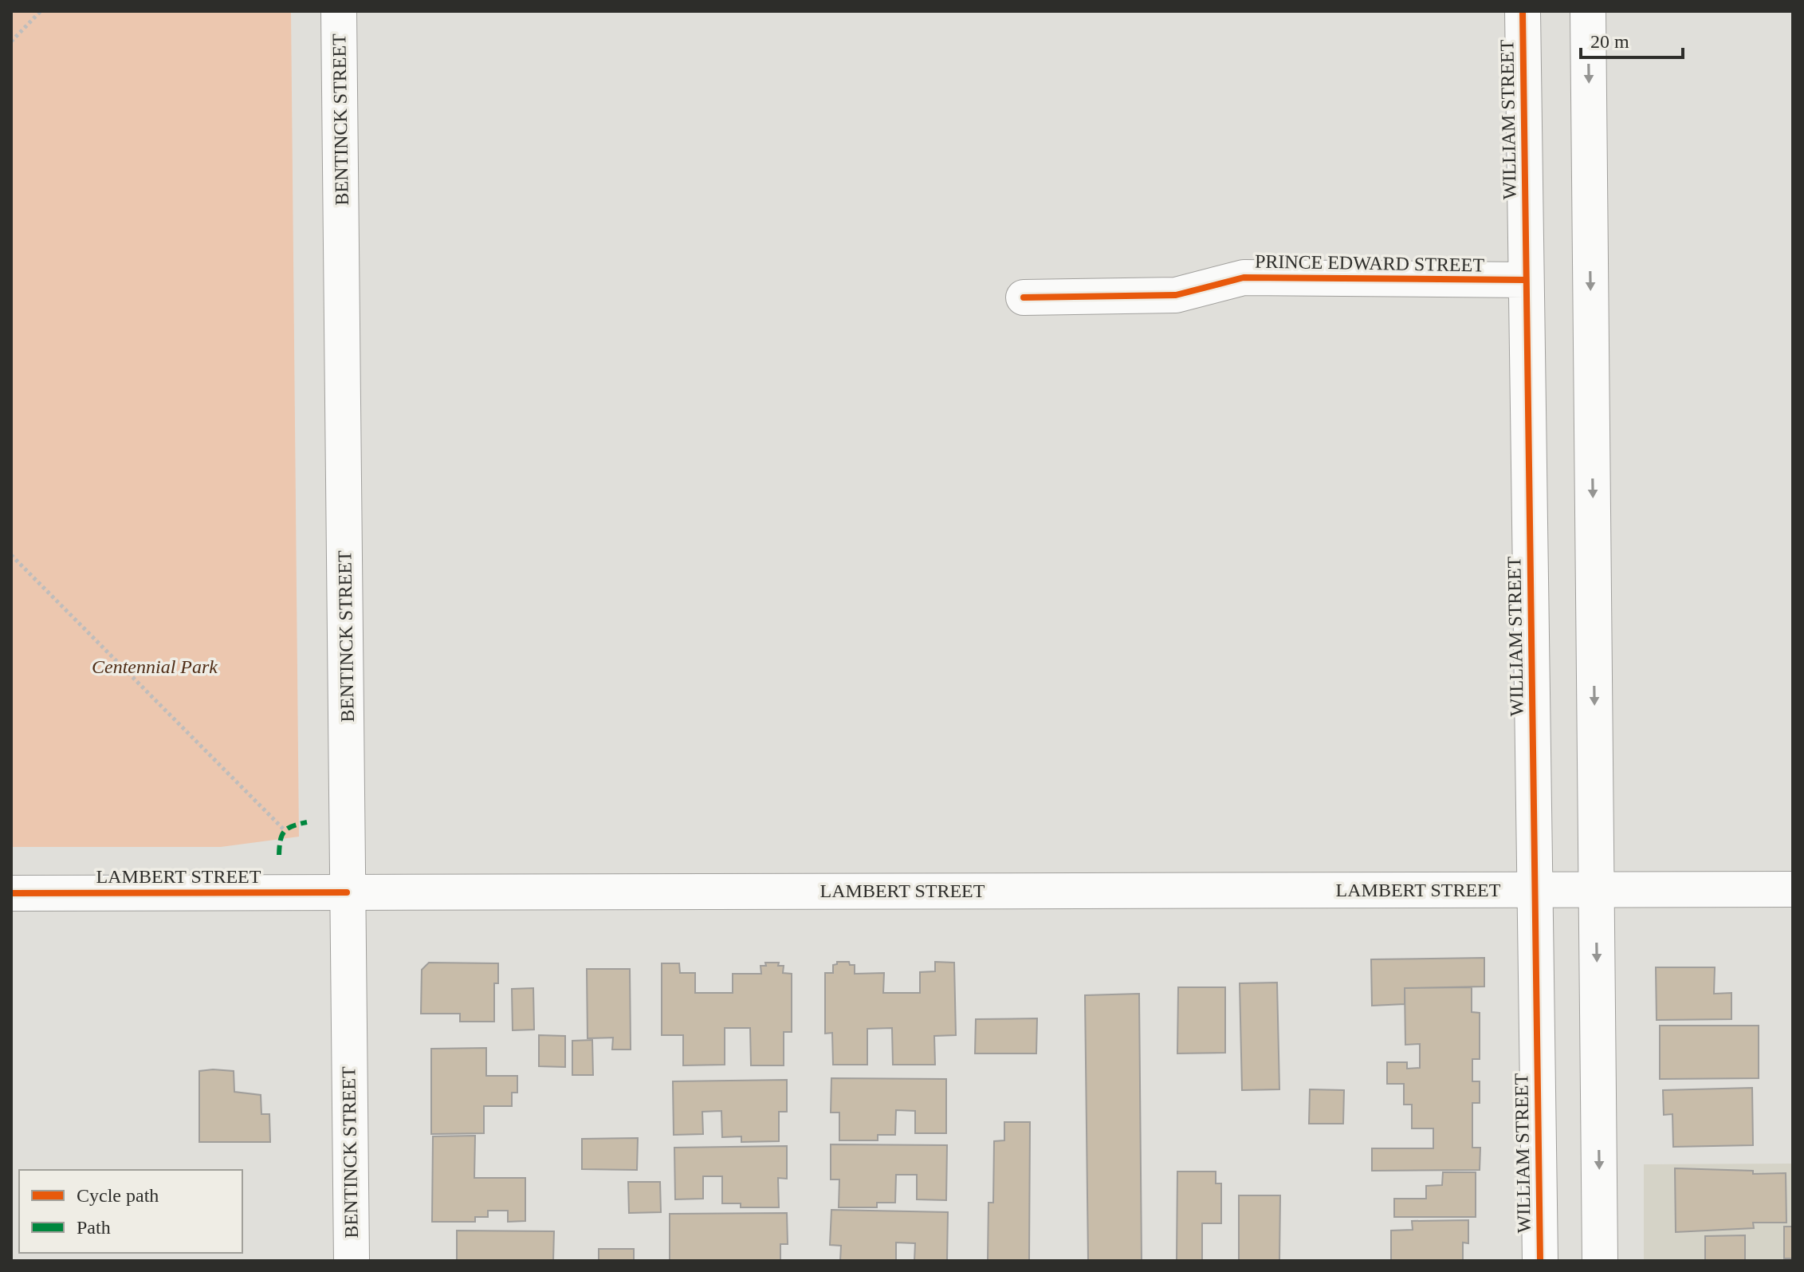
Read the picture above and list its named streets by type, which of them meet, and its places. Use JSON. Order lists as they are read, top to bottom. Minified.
{"streets":{"street":["BENTINCK STREET","WILLIAM STREET","PRINCE EDWARD STREET","LAMBERT STREET"]},"crossings":[["BENTINCK STREET","LAMBERT STREET"],["WILLIAM STREET","PRINCE EDWARD STREET"],["WILLIAM STREET","LAMBERT STREET"]],"parks":["Centennial Park"],"legend":["Cycle path","Path"],"scale_bar":"20 m"}
